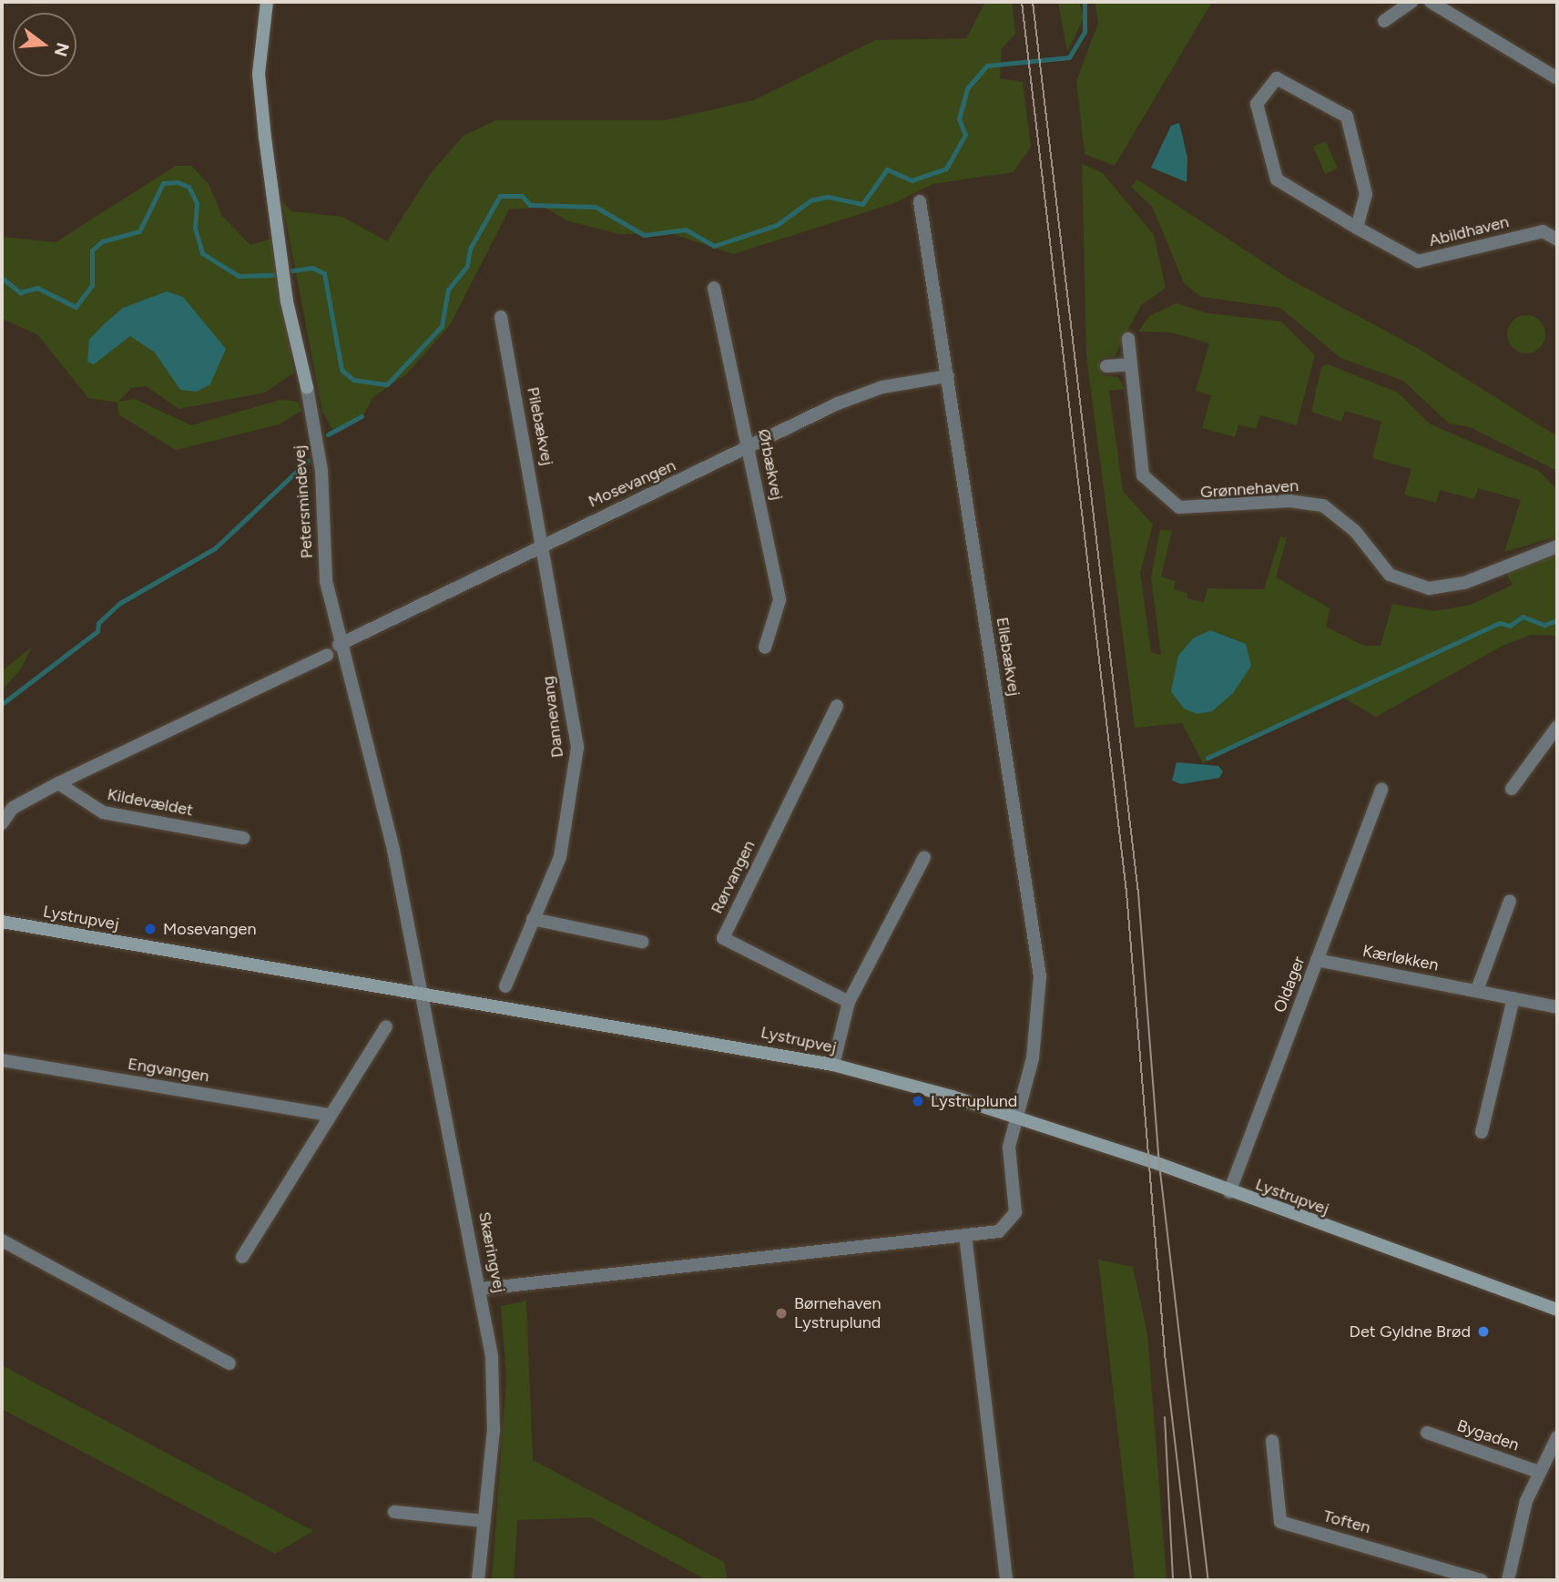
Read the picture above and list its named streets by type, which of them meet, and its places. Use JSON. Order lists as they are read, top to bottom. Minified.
{"streets":{"street":["Abildhaven","Pilebækvej","Ørbækvej","Mosevangen","Grønnehaven","Petersmindevej","Ellebækvej","Dannevang","Kildevældet","Rørvangen","Lystrupvej","Kærløkken","Oldager","Engvangen","Skæringvej","Bygaden","Toften"]},"crossings":[["Pilebækvej","Mosevangen"],["Pilebækvej","Dannevang"],["Ørbækvej","Mosevangen"],["Mosevangen","Petersmindevej"],["Mosevangen","Ellebækvej"],["Mosevangen","Dannevang"],["Petersmindevej","Lystrupvej"],["Petersmindevej","Skæringvej"],["Ellebækvej","Lystrupvej"],["Lystrupvej","Oldager"],["Lystrupvej","Skæringvej"],["Kærløkken","Oldager"]],"places":["Mosevangen","Lystruplund","Børnehaven Lystruplund","Det Gyldne Brød"],"north":"right"}
